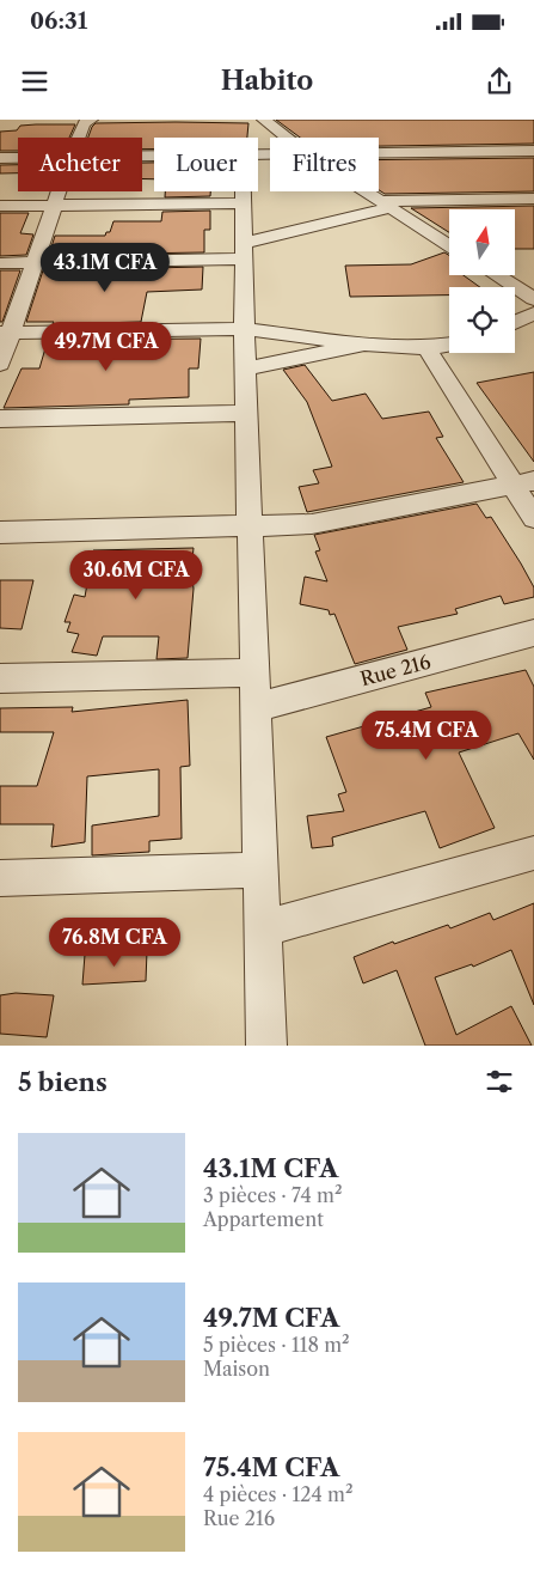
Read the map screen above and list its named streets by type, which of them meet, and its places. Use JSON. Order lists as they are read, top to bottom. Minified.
{"streets":{"street":["Rue 216"]},"north":"top","page":{"status":"06:31","header":"Habito","chip":["Acheter","Louer","Filtres"],"price":["43.1M CFA","49.7M CFA","30.6M CFA","75.4M CFA","76.8M CFA"],"heading":"5 biens","list":[{"name":"43.1M CFA","note":"3 pièces · 74 m² · Appartement"},{"name":"49.7M CFA","note":"5 pièces · 118 m² · Maison"},{"name":"75.4M CFA","note":"4 pièces · 124 m² · Rue 216"}]}}
